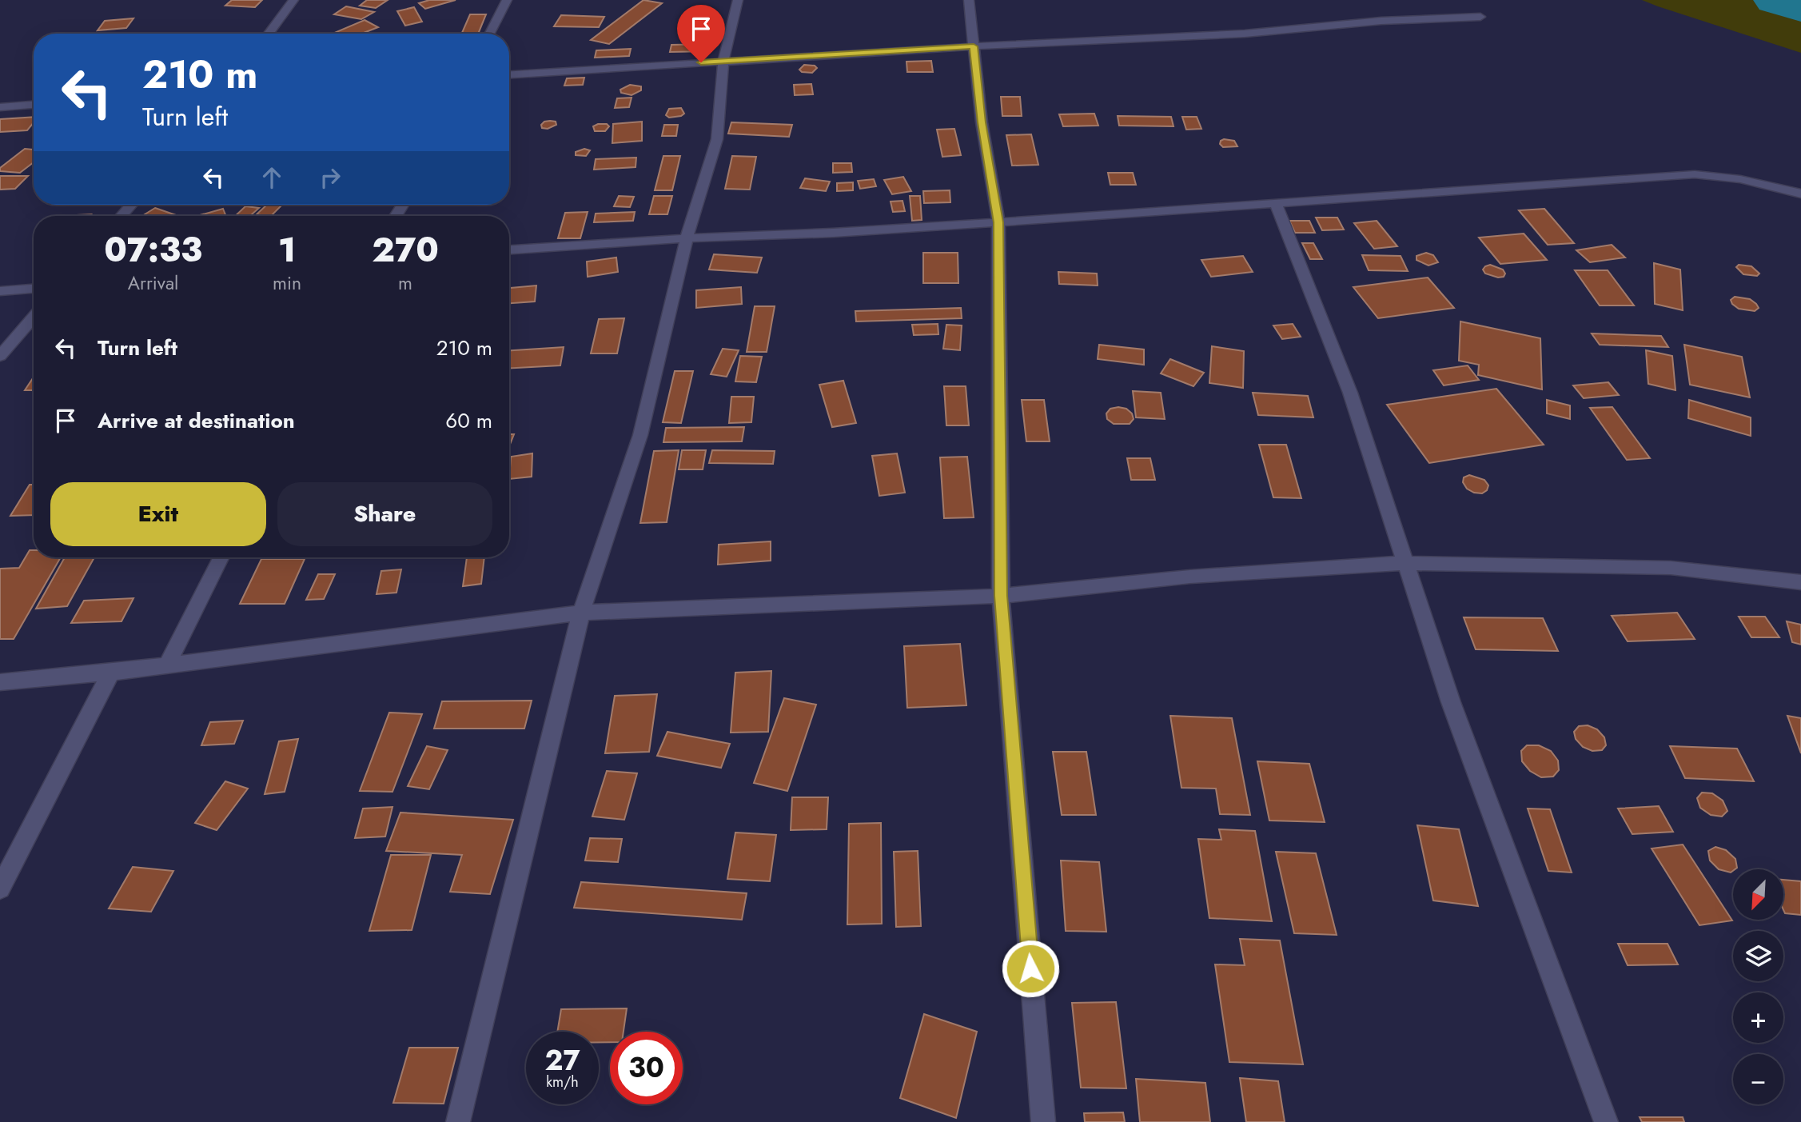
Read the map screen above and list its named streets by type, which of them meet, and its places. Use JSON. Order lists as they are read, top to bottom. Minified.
{"north":"bottom left","page":{"turn":["210 m","Turn left"],"eta":["07:33","Arrival","1","min","270","m"],"list":[{"name":"Turn left","value":"210 m"},{"name":"Arrive at destination","value":"60 m"}],"buttons":["Exit","Share"],"map_buttons":["+","−"],"speed":"27 km/h","limit":"30"}}
